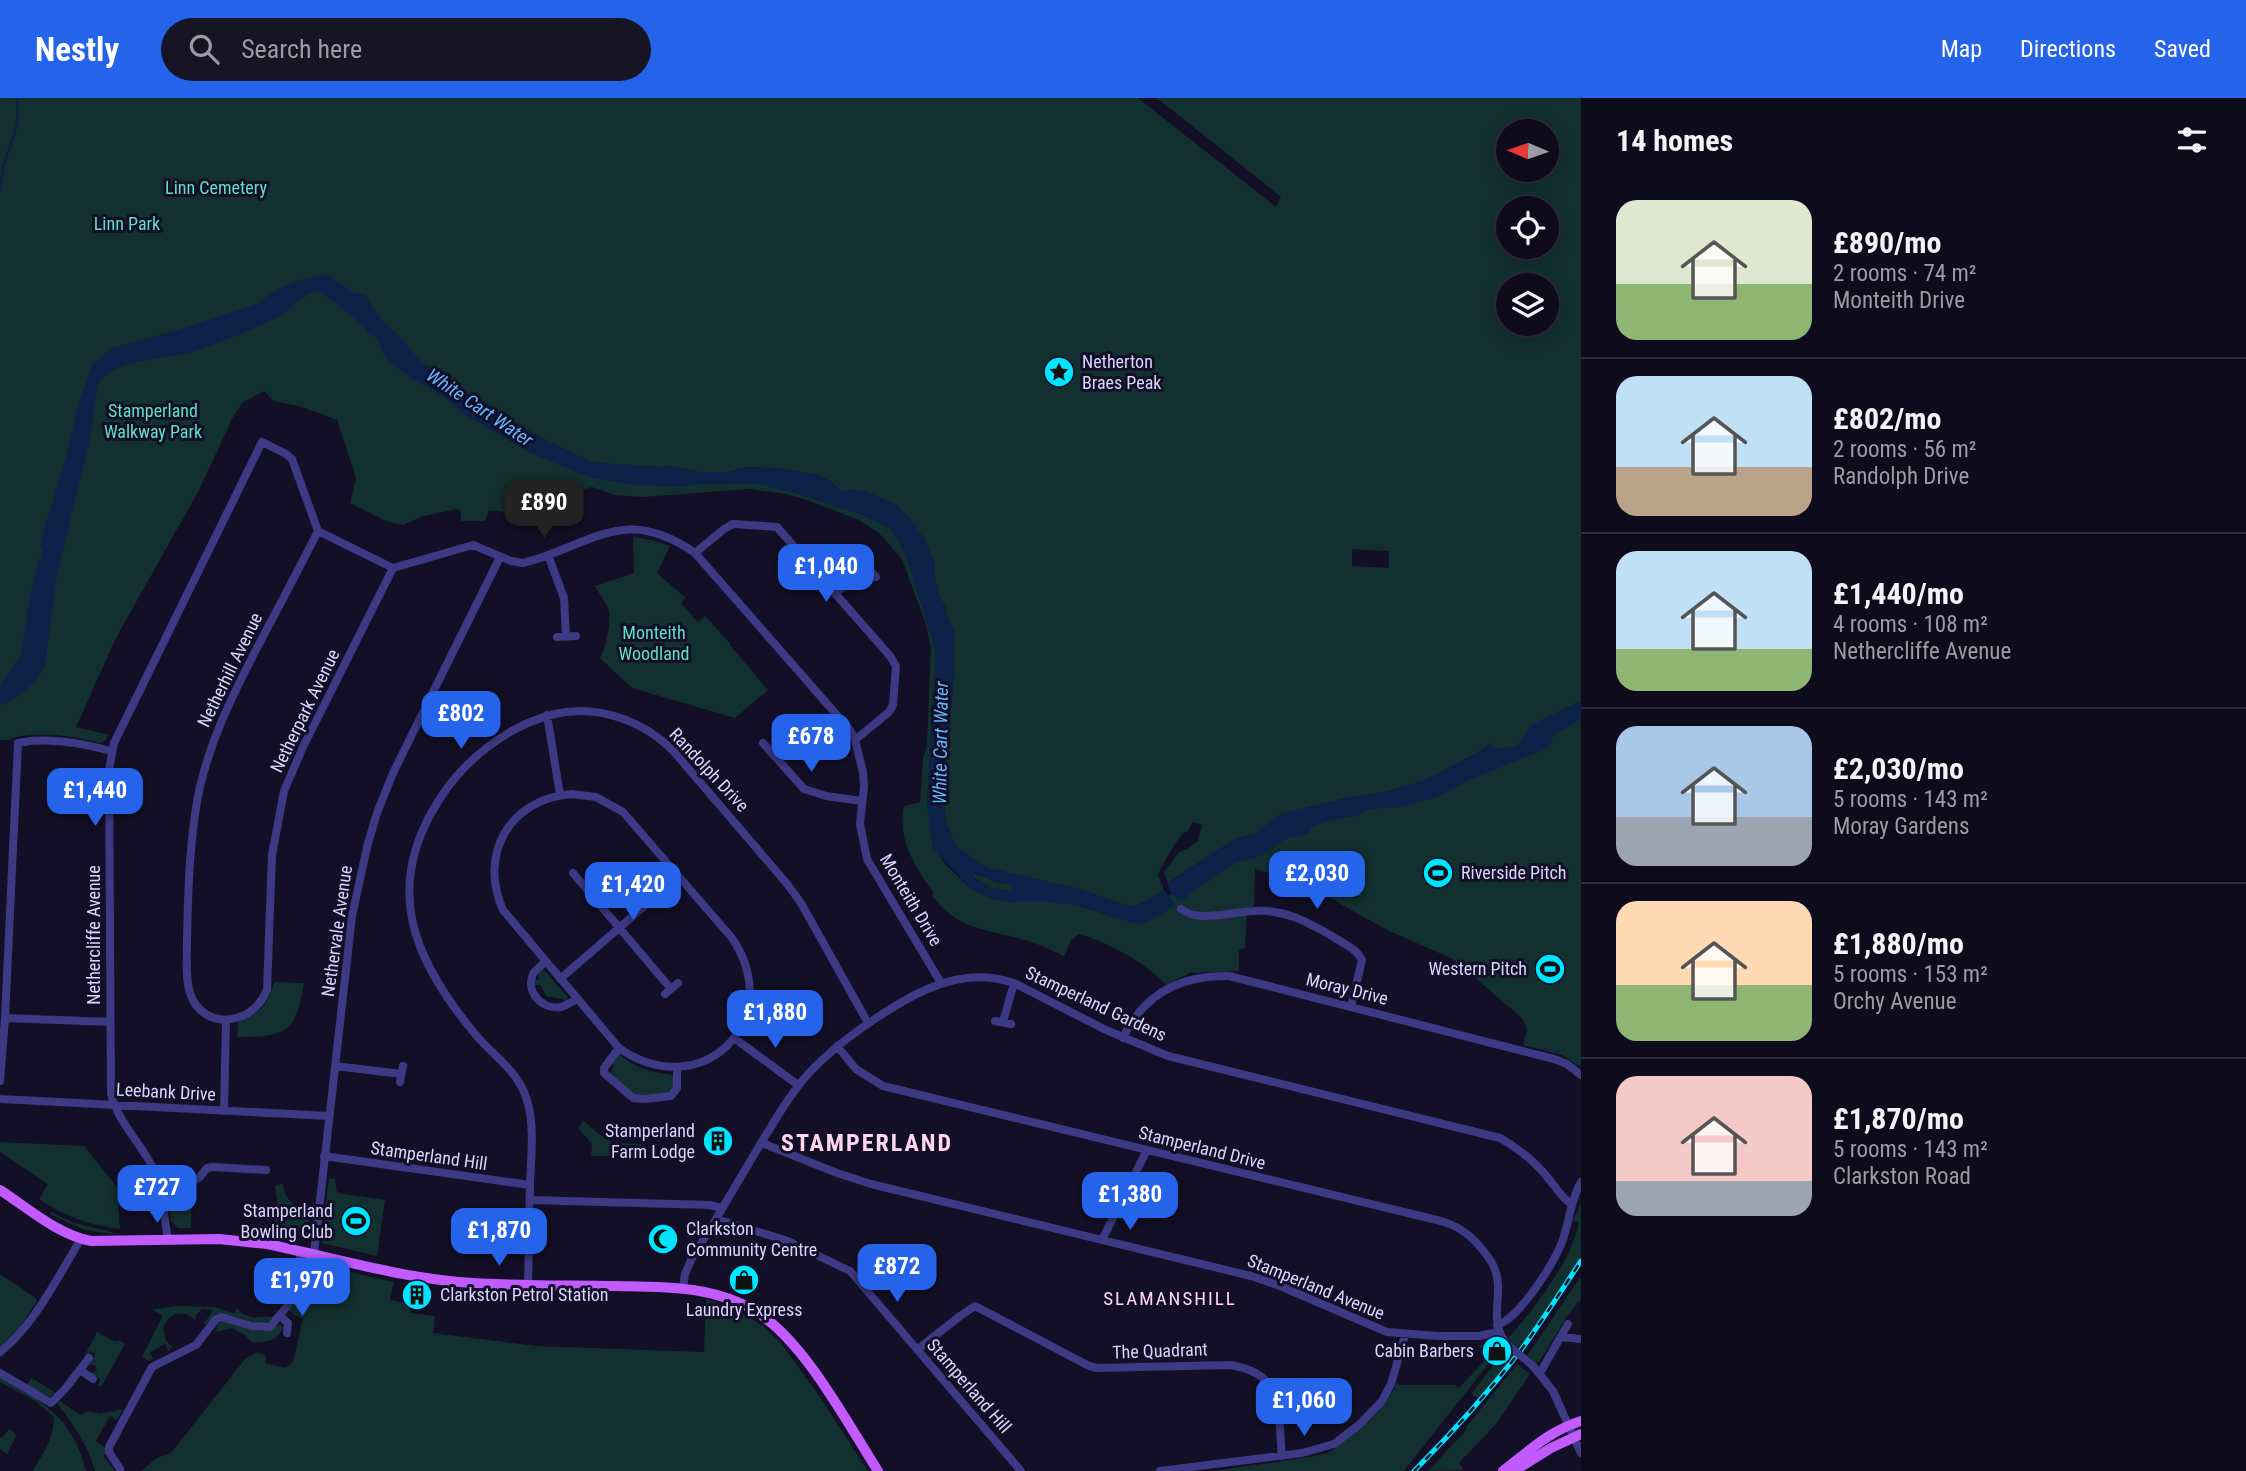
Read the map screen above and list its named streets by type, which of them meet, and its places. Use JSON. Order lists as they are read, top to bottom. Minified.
{"streets":{"street":["Netherhill Avenue","Netherpark Avenue","Randolph Drive","Monteith Drive","Nethervale Avenue","Nethercliffe Avenue","Moray Drive","Stamperland Gardens","Leebank Drive","Stamperland Drive","Stamperland Hill","Stamperland Avenue","The Quadrant"]},"crossings":[["Netherhill Avenue","Netherpark Avenue"],["Netherhill Avenue","Nethercliffe Avenue"],["Netherpark Avenue","Monteith Drive"],["Randolph Drive","Stamperland Gardens"],["Randolph Drive","Stamperland Hill"],["Monteith Drive","Nethervale Avenue"],["Monteith Drive","Stamperland Gardens"],["Nethervale Avenue","Leebank Drive"],["Nethervale Avenue","Stamperland Hill"],["Nethercliffe Avenue","Leebank Drive"],["Moray Drive","Stamperland Gardens"],["Stamperland Gardens","Stamperland Drive"],["Stamperland Gardens","Stamperland Hill"],["Stamperland Gardens","Stamperland Avenue"],["Stamperland Drive","Stamperland Avenue"],["Stamperland Hill","The Quadrant"]],"districts":["STAMPERLAND","SLAMANSHILL"],"water":["White Cart Water"],"parks":["Linn Cemetery","Linn Park","Stamperland Walkway Park","Monteith Woodland"],"places":{"place":["Netherton Braes Peak"],"sports":["Riverside Pitch","Western Pitch","Stamperland Bowling Club"],"building":["Stamperland Farm Lodge","Clarkston Petrol Station"],"mosque":["Clarkston Community Centre"],"shop":["Laundry Express","Cabin Barbers"]},"north":"left","page":{"header":"Nestly","search":"Search here","nav":["Map","Directions","Saved"],"heading":"14 homes","list":[{"name":"£890/mo","note":"2 rooms · 74 m² · Monteith Drive"},{"name":"£802/mo","note":"2 rooms · 56 m² · Randolph Drive"},{"name":"£1,440/mo","note":"4 rooms · 108 m² · Nethercliffe Avenue"},{"name":"£2,030/mo","note":"5 rooms · 143 m² · Moray Gardens"},{"name":"£1,880/mo","note":"5 rooms · 153 m² · Orchy Avenue"},{"name":"£1,870/mo","note":"5 rooms · 143 m² · Clarkston Road"}],"price":["£890","£1,040","£802","£678","£1,440","£2,030","£1,420","£1,880","£727","£1,380","£1,870","£872","£1,970","£1,060"]}}
